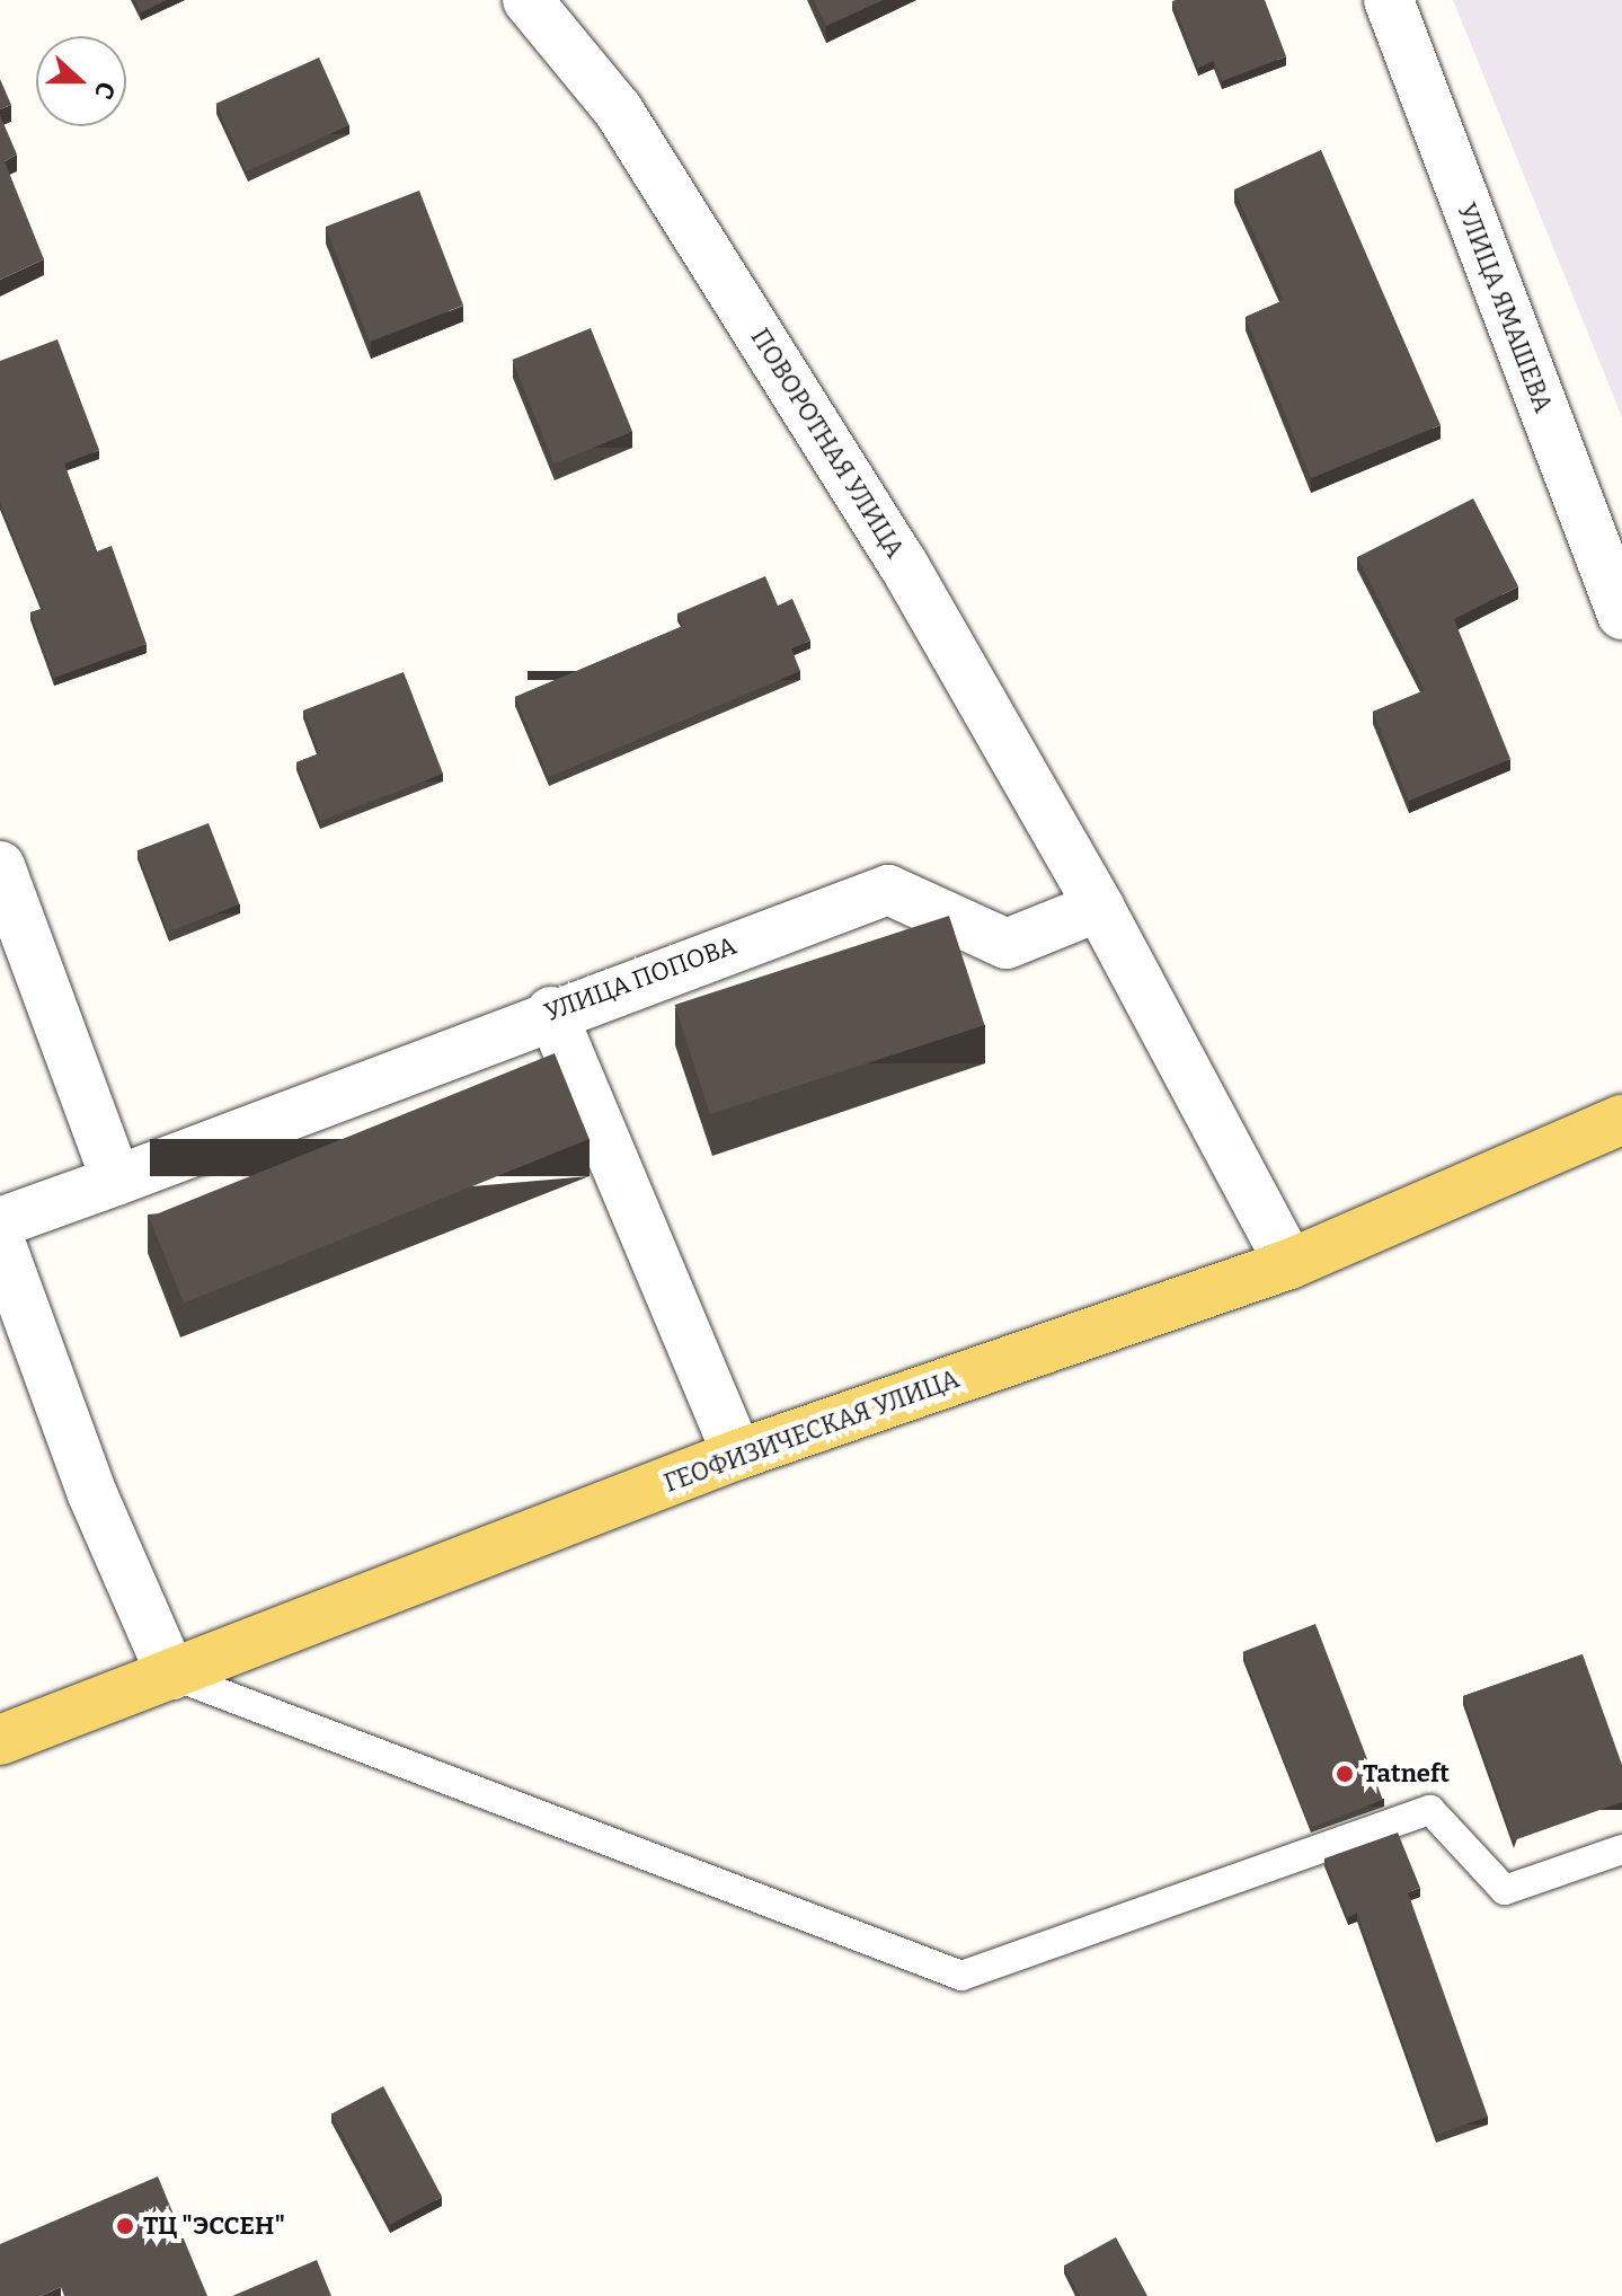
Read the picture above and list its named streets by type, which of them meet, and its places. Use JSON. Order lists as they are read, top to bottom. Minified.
{"streets":{"main road":["ГЕОФИЗИЧЕСКАЯ УЛИЦА"],"street":["УЛИЦА ЯМАШЕВА","ПОВОРОТНАЯ УЛИЦА","УЛИЦА ПОПОВА"]},"crossings":[["ПОВОРОТНАЯ УЛИЦА","УЛИЦА ПОПОВА"]],"places":["Tatneft","ТЦ \"ЭССЕН\""],"north":"right"}
